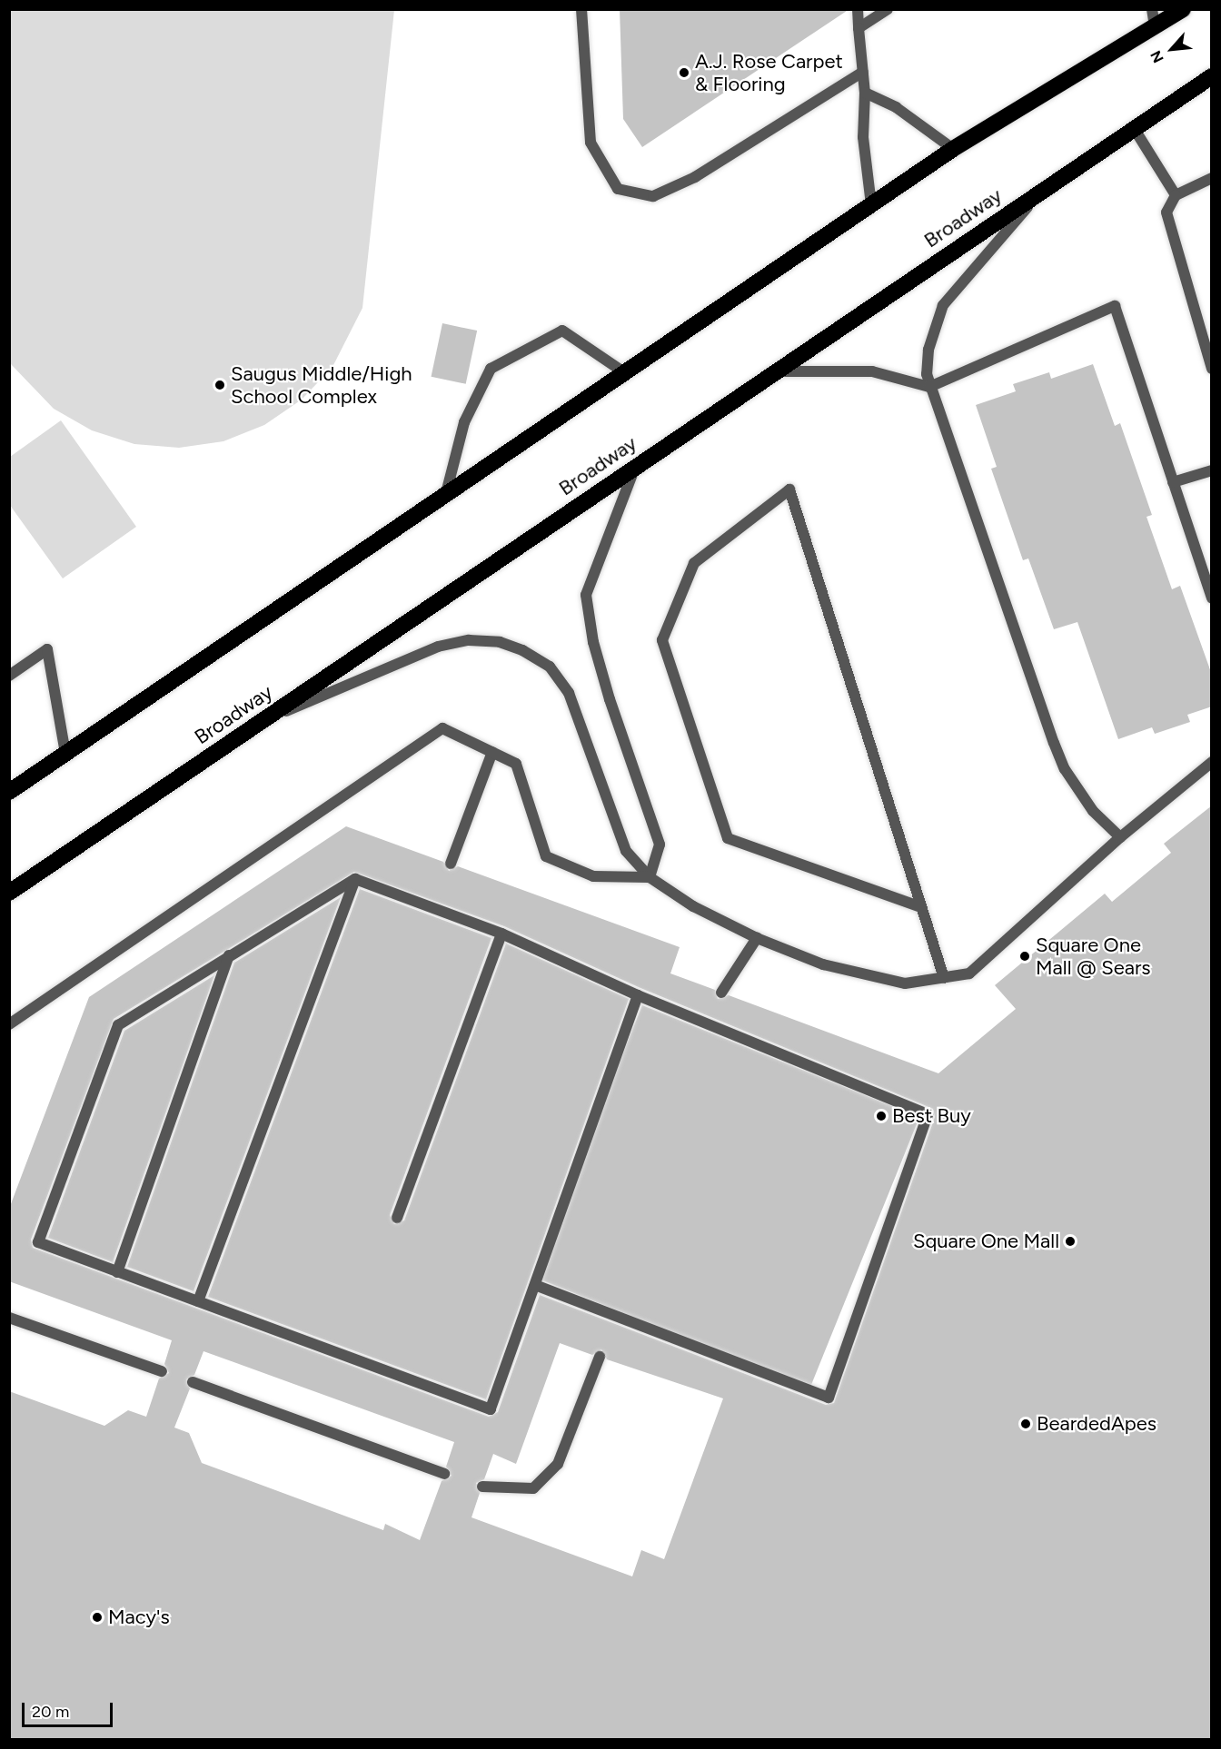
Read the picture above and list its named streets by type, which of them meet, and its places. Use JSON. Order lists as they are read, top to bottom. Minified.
{"streets":{"highway":["Broadway"]},"places":["A.J. Rose Carpet & Flooring","Saugus Middle/High School Complex","Square One Mall @ Sears","Best Buy","Square One Mall","BeardedApes","Macy's"],"scale_bar":"20 m","north":"bottom left"}
